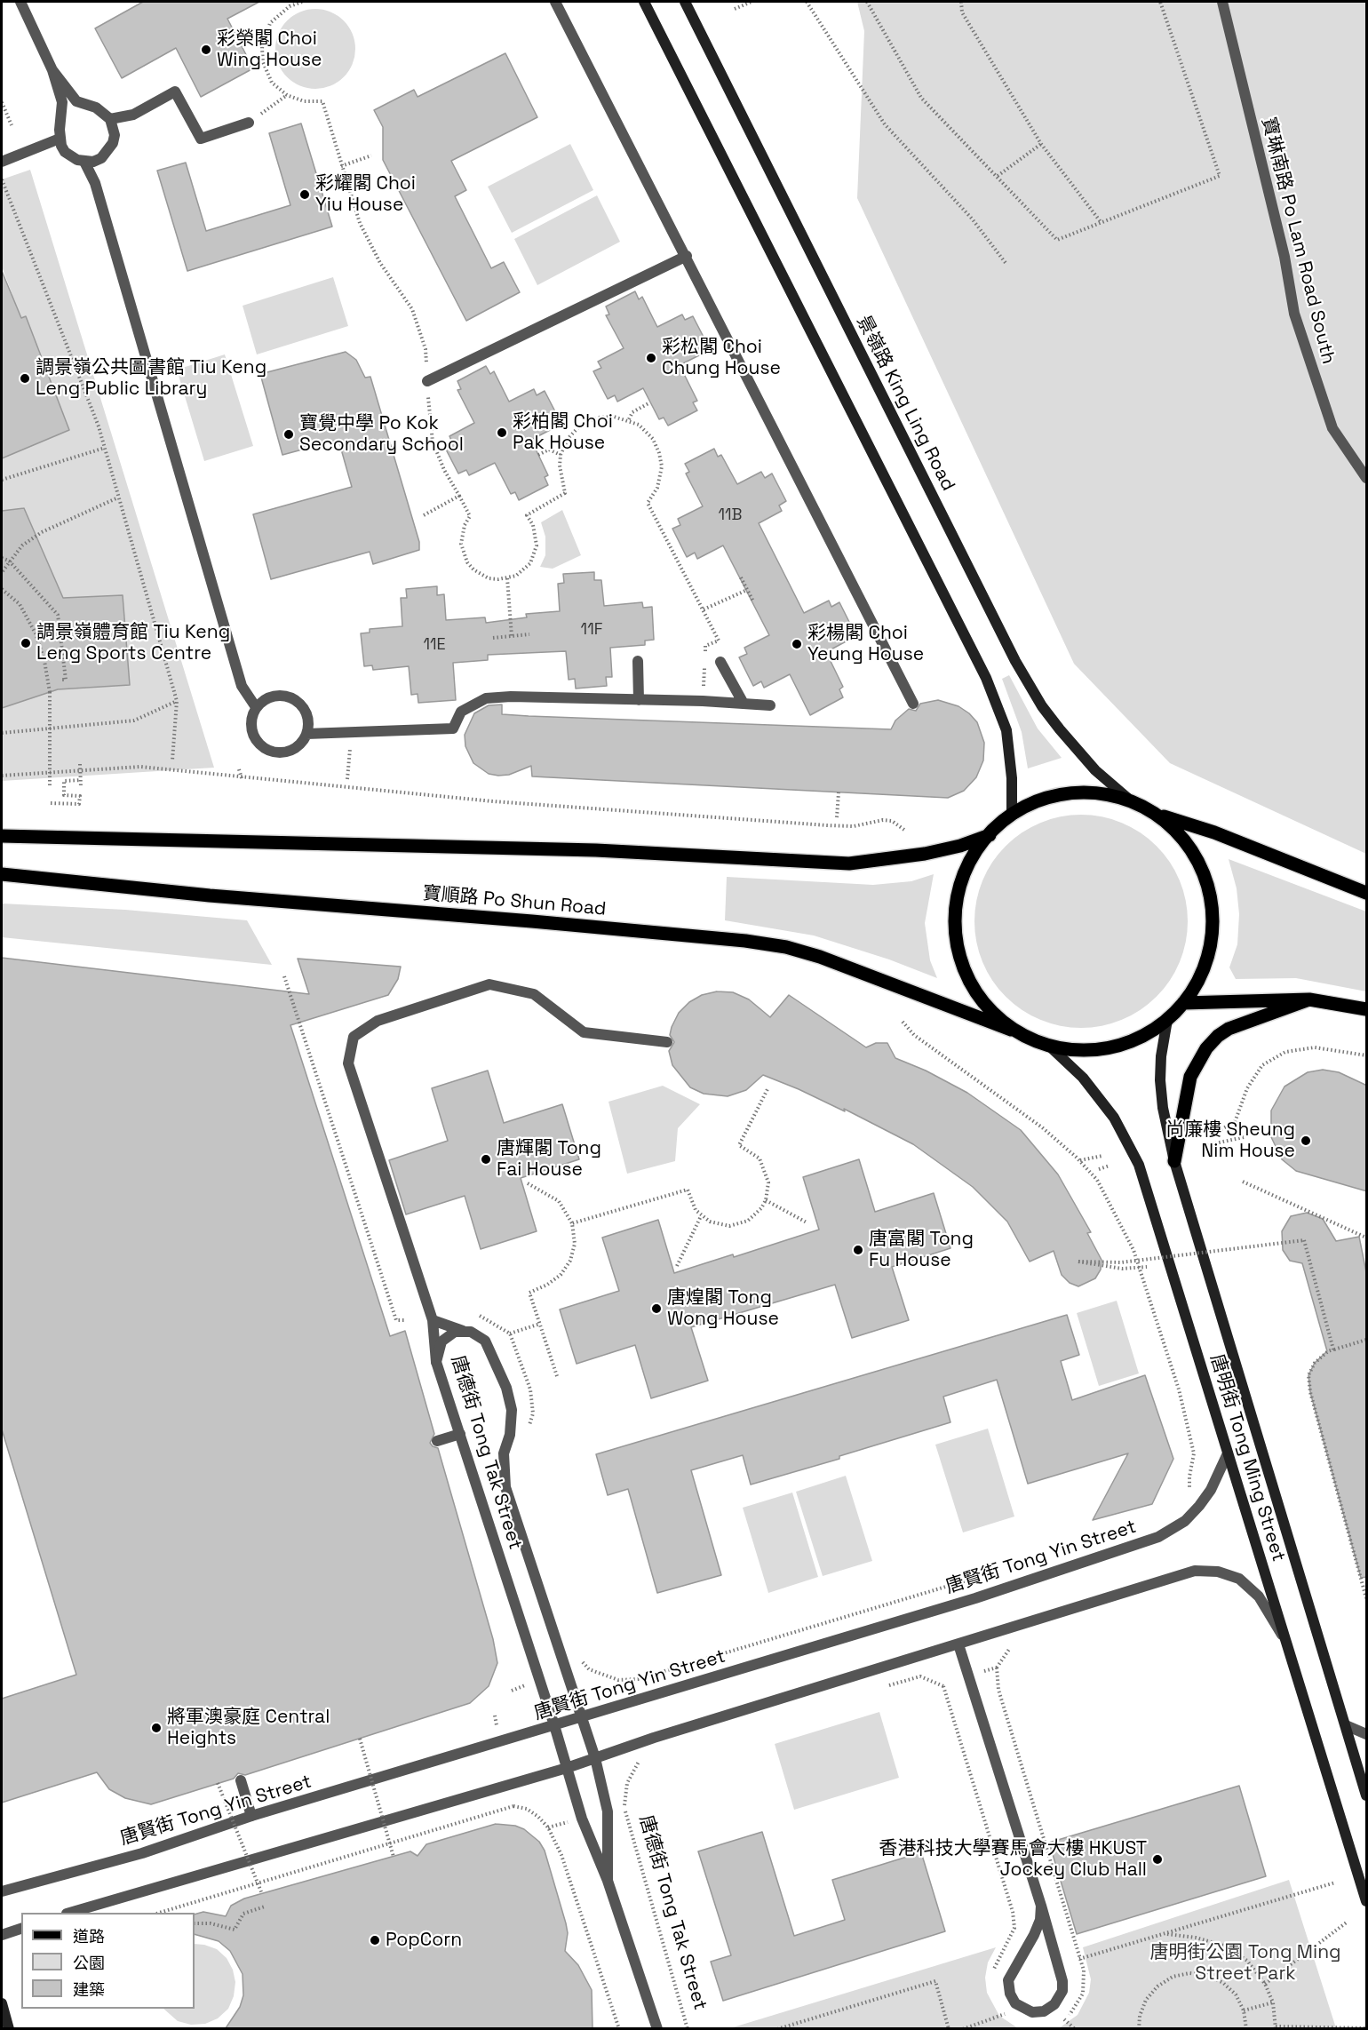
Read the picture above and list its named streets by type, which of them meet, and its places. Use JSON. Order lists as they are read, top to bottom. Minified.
{"streets":{"main road":["寶順路 Po Shun Road"],"street":["寶琳南路 Po Lam Road South","景嶺路 King Ling Road","唐德街 Tong Tak Street","唐明街 Tong Ming Street","唐賢街 Tong Yin Street"]},"crossings":[["唐德街 Tong Tak Street","唐賢街 Tong Yin Street"],["唐明街 Tong Ming Street","唐賢街 Tong Yin Street"]],"parks":["唐明街公園 Tong Ming Street Park"],"places":["彩榮閣 Choi Wing House","彩耀閣 Choi Yiu House","彩松閣 Choi Chung House","調景嶺公共圖書館 Tiu Keng Leng Public Library","彩柏閣 Choi Pak House","寶覺中學 Po Kok Secondary School","調景嶺體育館 Tiu Keng Leng Sports Centre","彩楊閣 Choi Yeung House","尚廉樓 Sheung Nim House","唐輝閣 Tong Fai House","唐富閣 Tong Fu House","唐煌閣 Tong Wong House","將軍澳豪庭 Central Heights","香港科技大學賽馬會大樓 HKUST Jockey Club Hall","PopCorn"],"house_numbers":["11B","11F","11E"],"legend":["道路","公園","建築"]}
